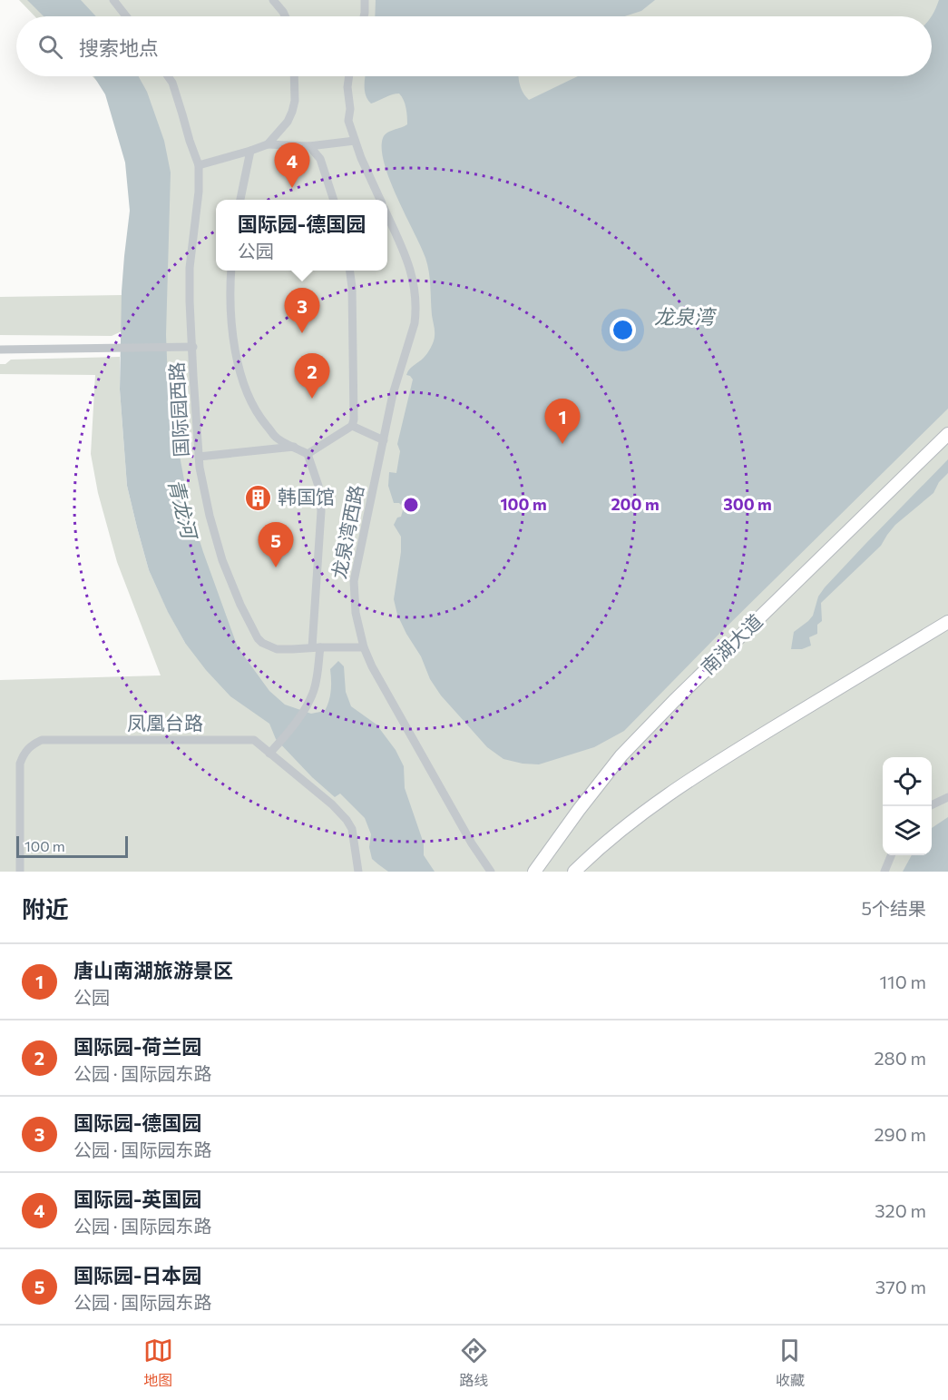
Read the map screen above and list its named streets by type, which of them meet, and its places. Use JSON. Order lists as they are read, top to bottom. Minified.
{"streets":{"highway":["南湖大道"],"street":["国际园西路","龙泉湾西路","凤凰台路"]},"crossings":[["国际园西路","龙泉湾西路"]],"water":["龙泉湾","青龙河"],"places":{"building":["韩国馆"]},"scale_bar":"100 m","page":{"search":"搜索地点","pins":["4","3","2","1","5"],"popup":["国际园-德国园","公园"],"scale":"100 m","heading":["附近","5个结果"],"list":[{"mark":"1","name":"唐山南湖旅游景区","note":"公园","value":"110 m"},{"mark":"2","name":"国际园-荷兰园","note":"公园 · 国际园东路","value":"280 m"},{"mark":"3","name":"国际园-德国园","note":"公园 · 国际园东路","value":"290 m"},{"mark":"4","name":"国际园-英国园","note":"公园 · 国际园东路","value":"320 m"},{"mark":"5","name":"国际园-日本园","note":"公园 · 国际园东路","value":"370 m"}],"nav":["地图","路线","收藏"]},"rings":["100 m","200 m","300 m"]}
